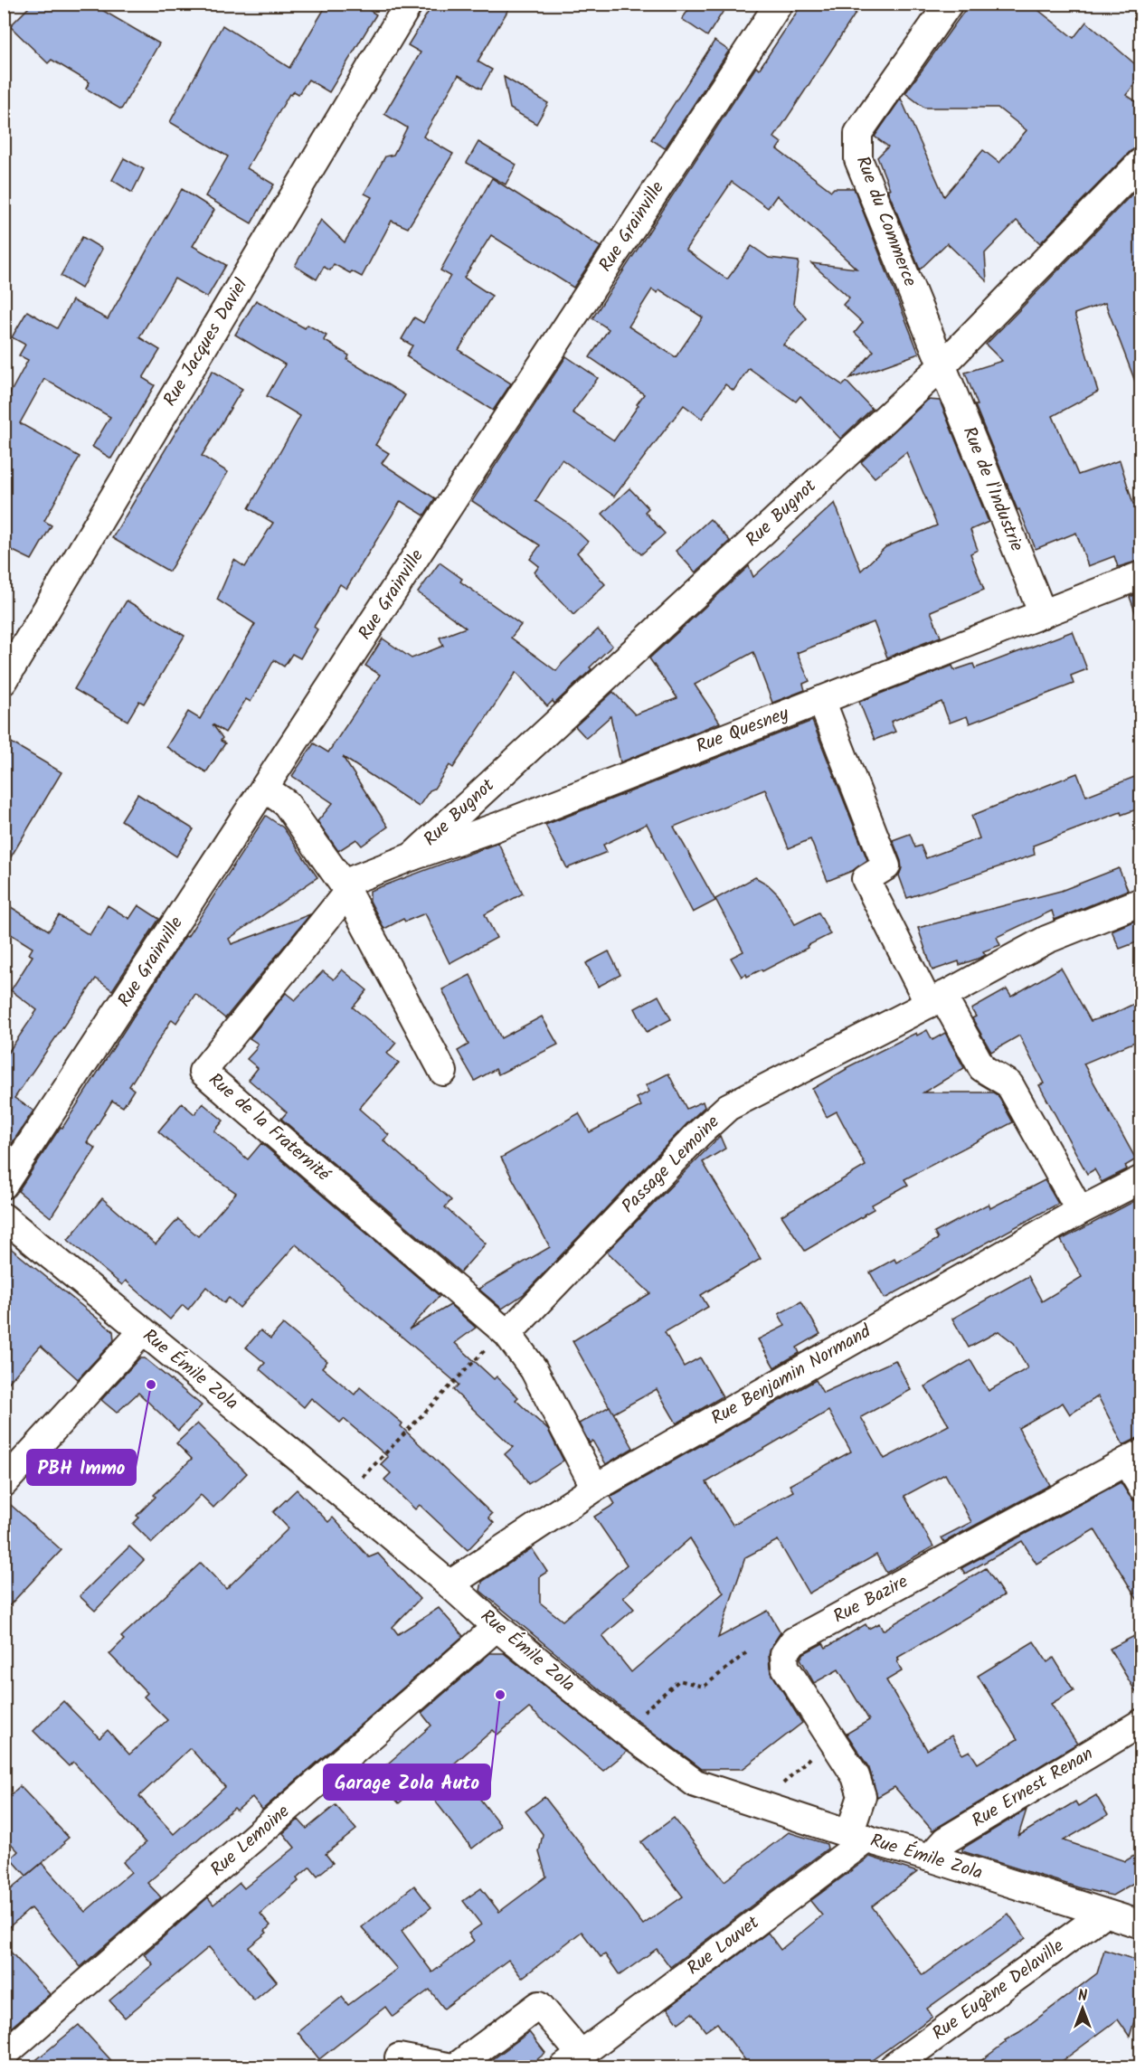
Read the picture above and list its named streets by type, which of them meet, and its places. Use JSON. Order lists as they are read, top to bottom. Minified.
{"streets":{"street":["Rue du Commerce","Rue Grainville","Rue Jacques Daviel","Rue de l'Industrie","Rue Bugnot","Rue Quesney","Rue de la Fraternité","Passage Lemoine","Rue Émile Zola","Rue Benjamin Normand","Rue Bazire","Rue Ernest Renan","Rue Lemoine","Rue Louvet","Rue Eugène Delaville"]},"crossings":[["Rue du Commerce","Rue de l'Industrie"],["Rue du Commerce","Rue Bugnot"],["Rue de l'Industrie","Rue Bugnot"],["Rue de l'Industrie","Rue Quesney"],["Rue Bugnot","Rue Quesney"],["Rue Quesney","Rue de la Fraternité"],["Rue de la Fraternité","Passage Lemoine"],["Rue Émile Zola","Rue Benjamin Normand"],["Rue Émile Zola","Rue Bazire"],["Rue Émile Zola","Rue Ernest Renan"],["Rue Émile Zola","Rue Lemoine"],["Rue Émile Zola","Rue Louvet"],["Rue Émile Zola","Rue Eugène Delaville"],["Rue Bazire","Rue Louvet"]],"places":["PBH Immo","Garage Zola Auto"],"north":"top"}
